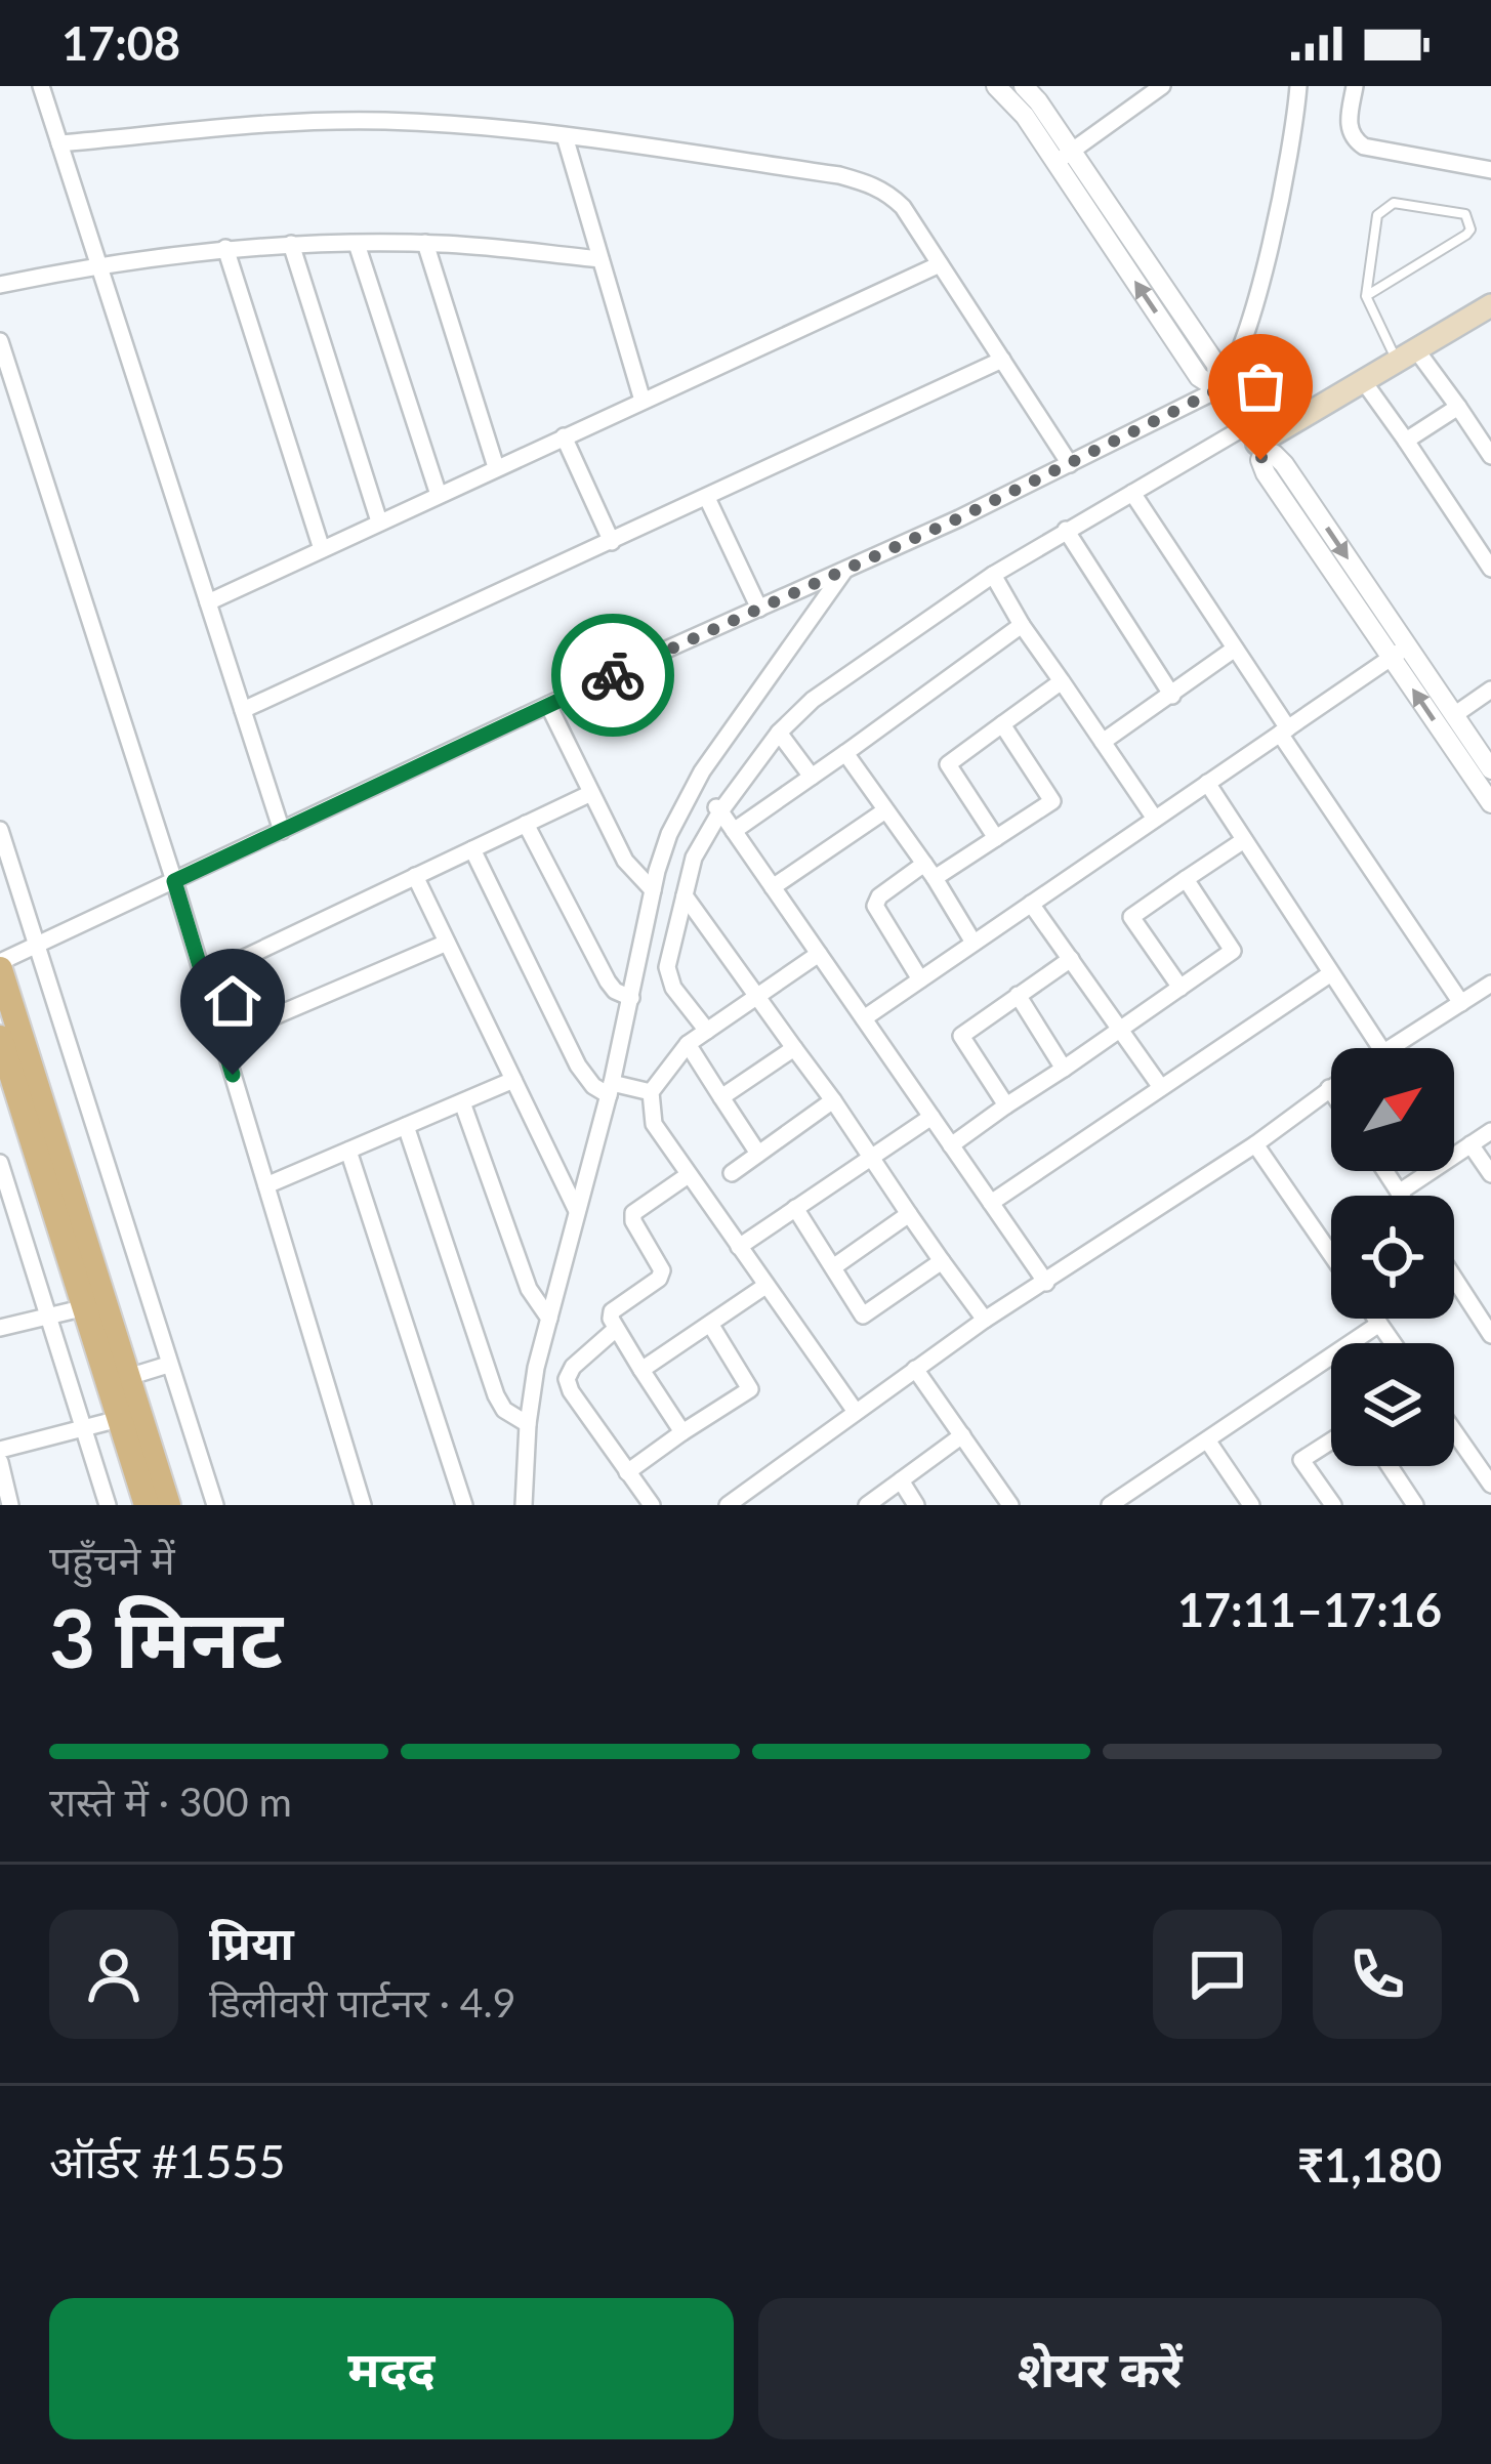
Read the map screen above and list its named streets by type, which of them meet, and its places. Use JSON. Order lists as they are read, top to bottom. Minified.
{"north":"top right","page":{"status":"17:08","heading":["3 मिनट","पहुँचने में","17:11–17:16"],"panel":["प्रिया","डिलीवरी पार्टनर · 4.9","ऑर्डर #1555","₹1,180"],"bar":"रास्ते में · 300 m","buttons":["मदद","शेयर करें"]}}
